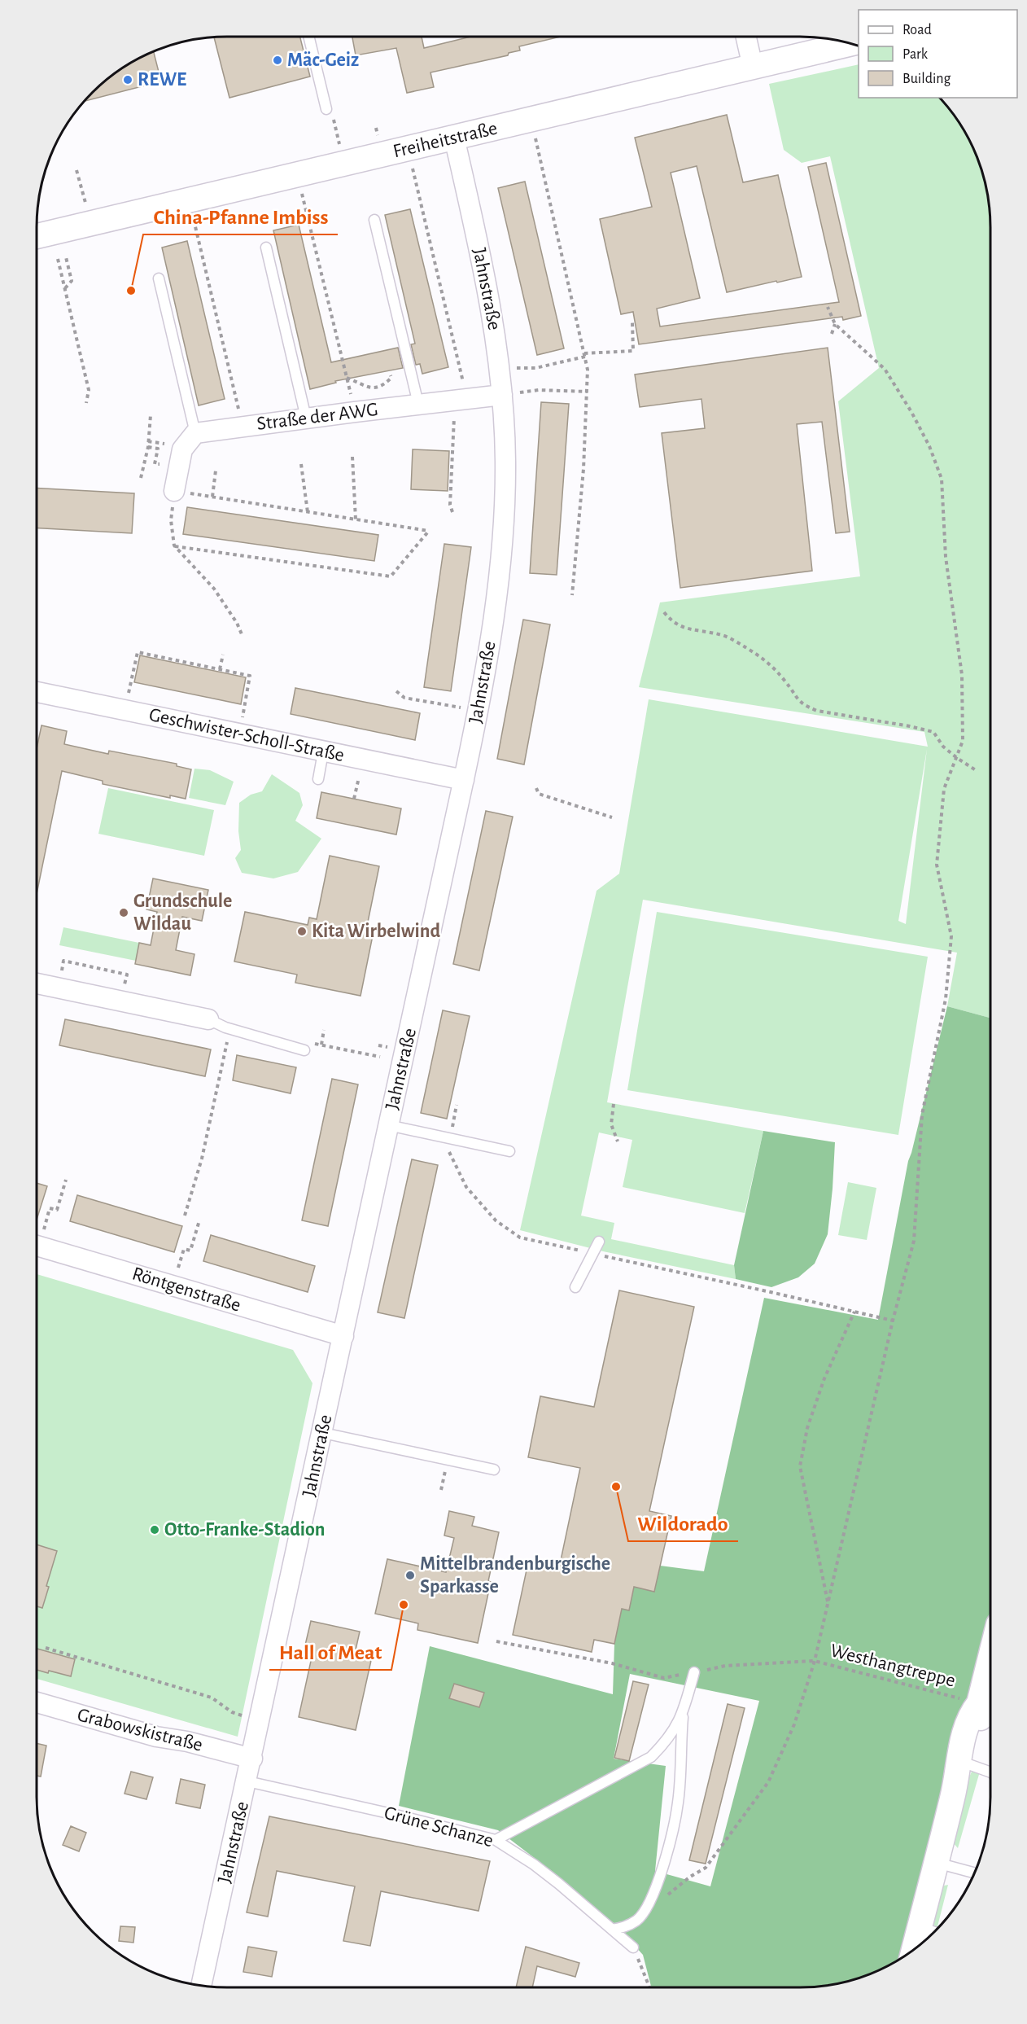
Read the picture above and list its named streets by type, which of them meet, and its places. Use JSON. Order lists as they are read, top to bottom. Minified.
{"streets":{"street":["Freiheitstraße","Jahnstraße","Straße der AWG","Geschwister-Scholl-Straße","Röntgenstraße","Grabowskistraße"],"lane":["Grüne Schanze"],"path":["Westhangtreppe"]},"crossings":[["Freiheitstraße","Jahnstraße"],["Jahnstraße","Straße der AWG"],["Jahnstraße","Geschwister-Scholl-Straße"],["Jahnstraße","Röntgenstraße"],["Jahnstraße","Grabowskistraße"],["Jahnstraße","Grüne Schanze"]],"places":["Mäc-Geiz","REWE","China-Pfanne Imbiss","Grundschule Wildau","Kita Wirbelwind","Wildorado","Otto-Franke-Stadion","Mittelbrandenburgische Sparkasse","Hall of Meat"],"legend":["Road","Park","Building"]}
